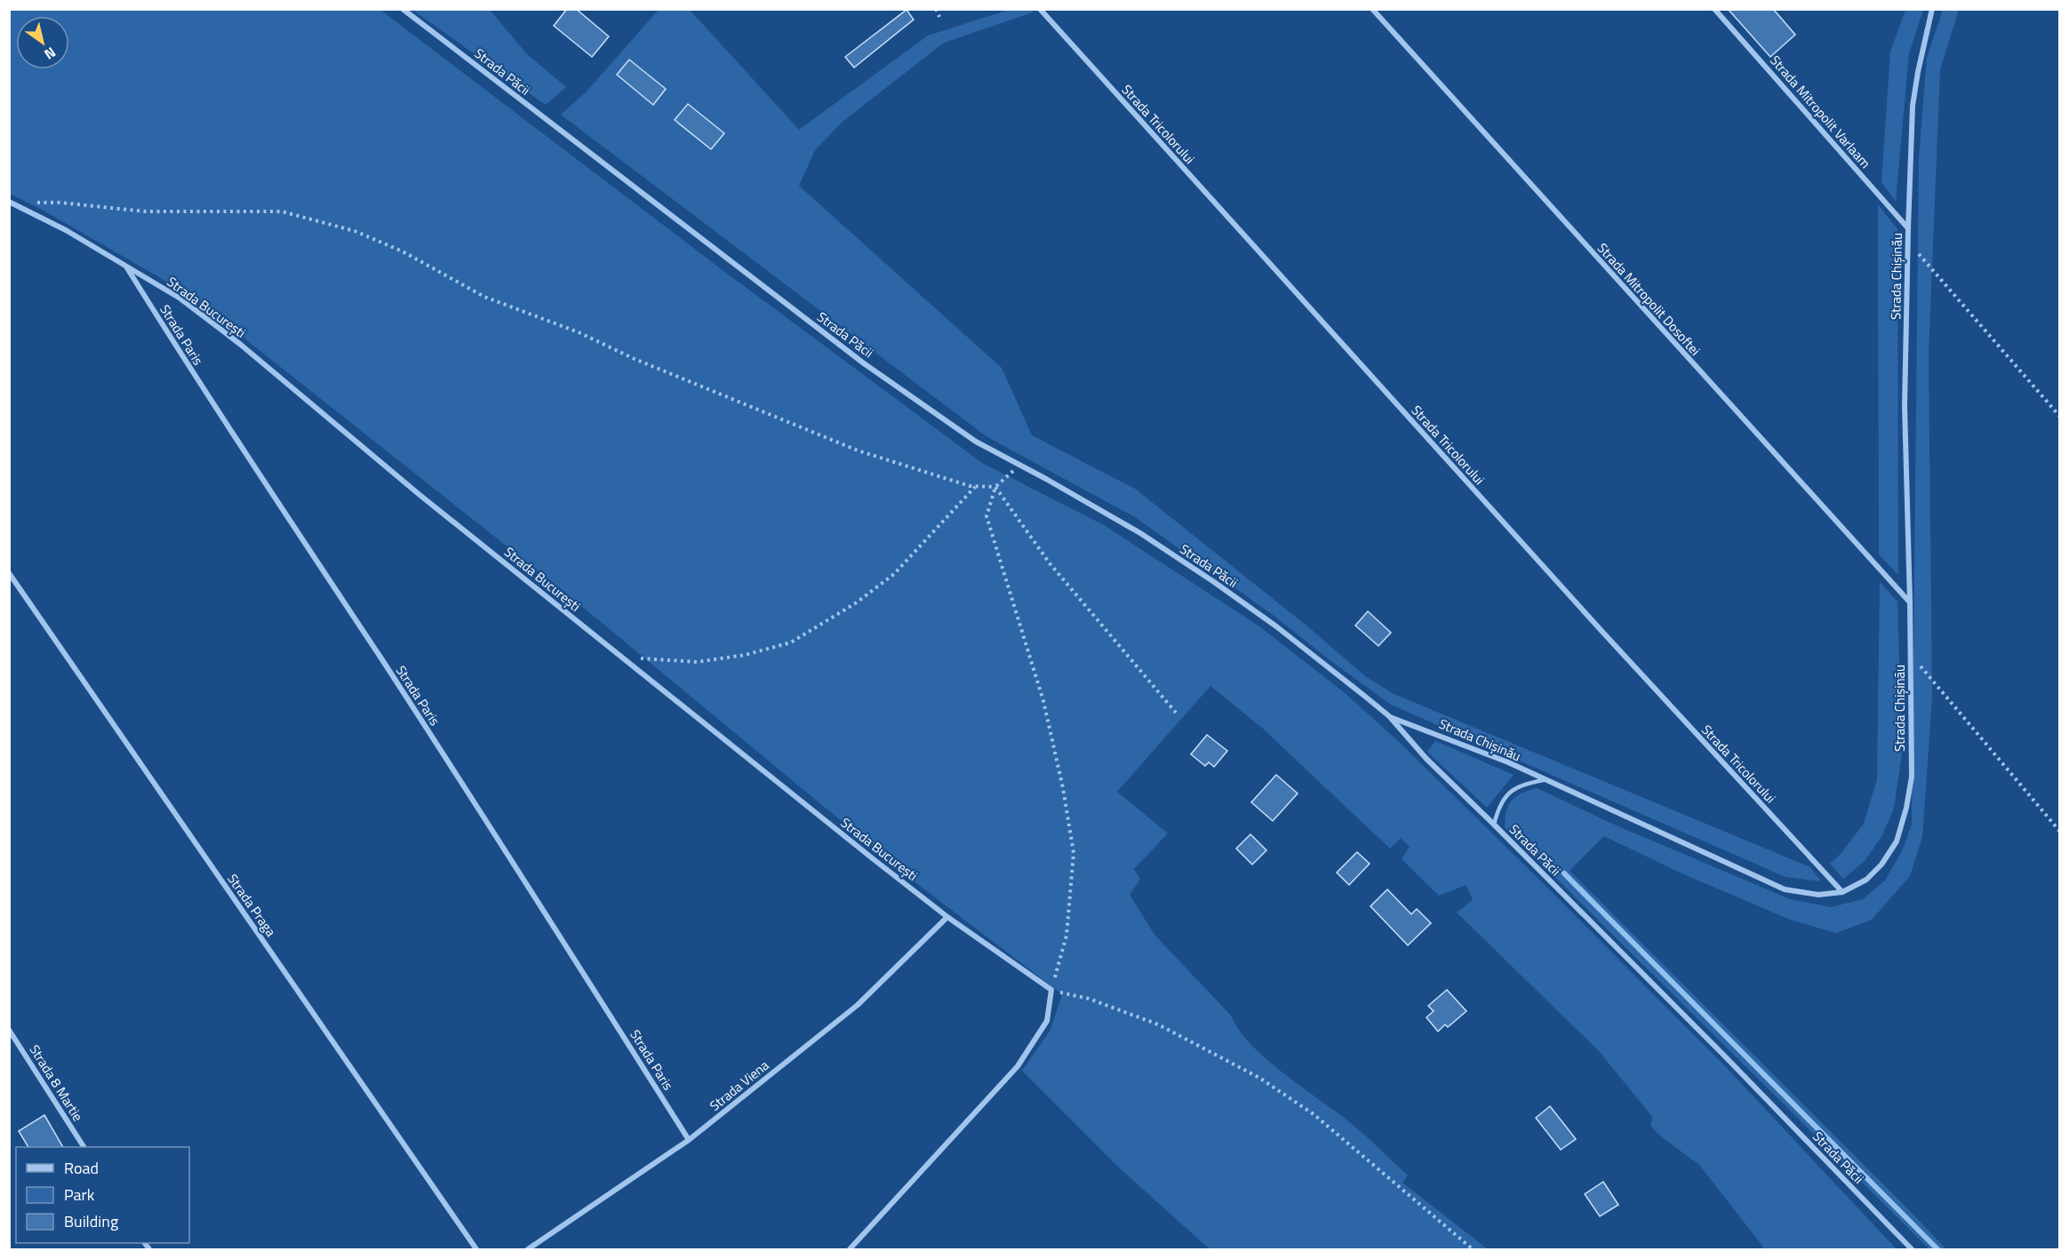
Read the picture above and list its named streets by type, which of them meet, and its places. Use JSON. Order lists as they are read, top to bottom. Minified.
{"streets":{"street":["Strada Păcii","Strada Mitropolit Varlaam","Strada Tricolorului","Strada Chișinău","Strada Mitropolit Dosoftei","Strada București","Strada Paris","Strada Praga","Strada 8 Martie","Strada Viena"]},"crossings":[["Strada Păcii","Strada Chișinău"],["Strada Mitropolit Varlaam","Strada Chișinău"],["Strada Tricolorului","Strada Chișinău"],["Strada Chișinău","Strada Mitropolit Dosoftei"],["Strada București","Strada Paris"],["Strada București","Strada Viena"],["Strada Paris","Strada Viena"]],"legend":["Road","Park","Building"],"north":"bottom right"}
